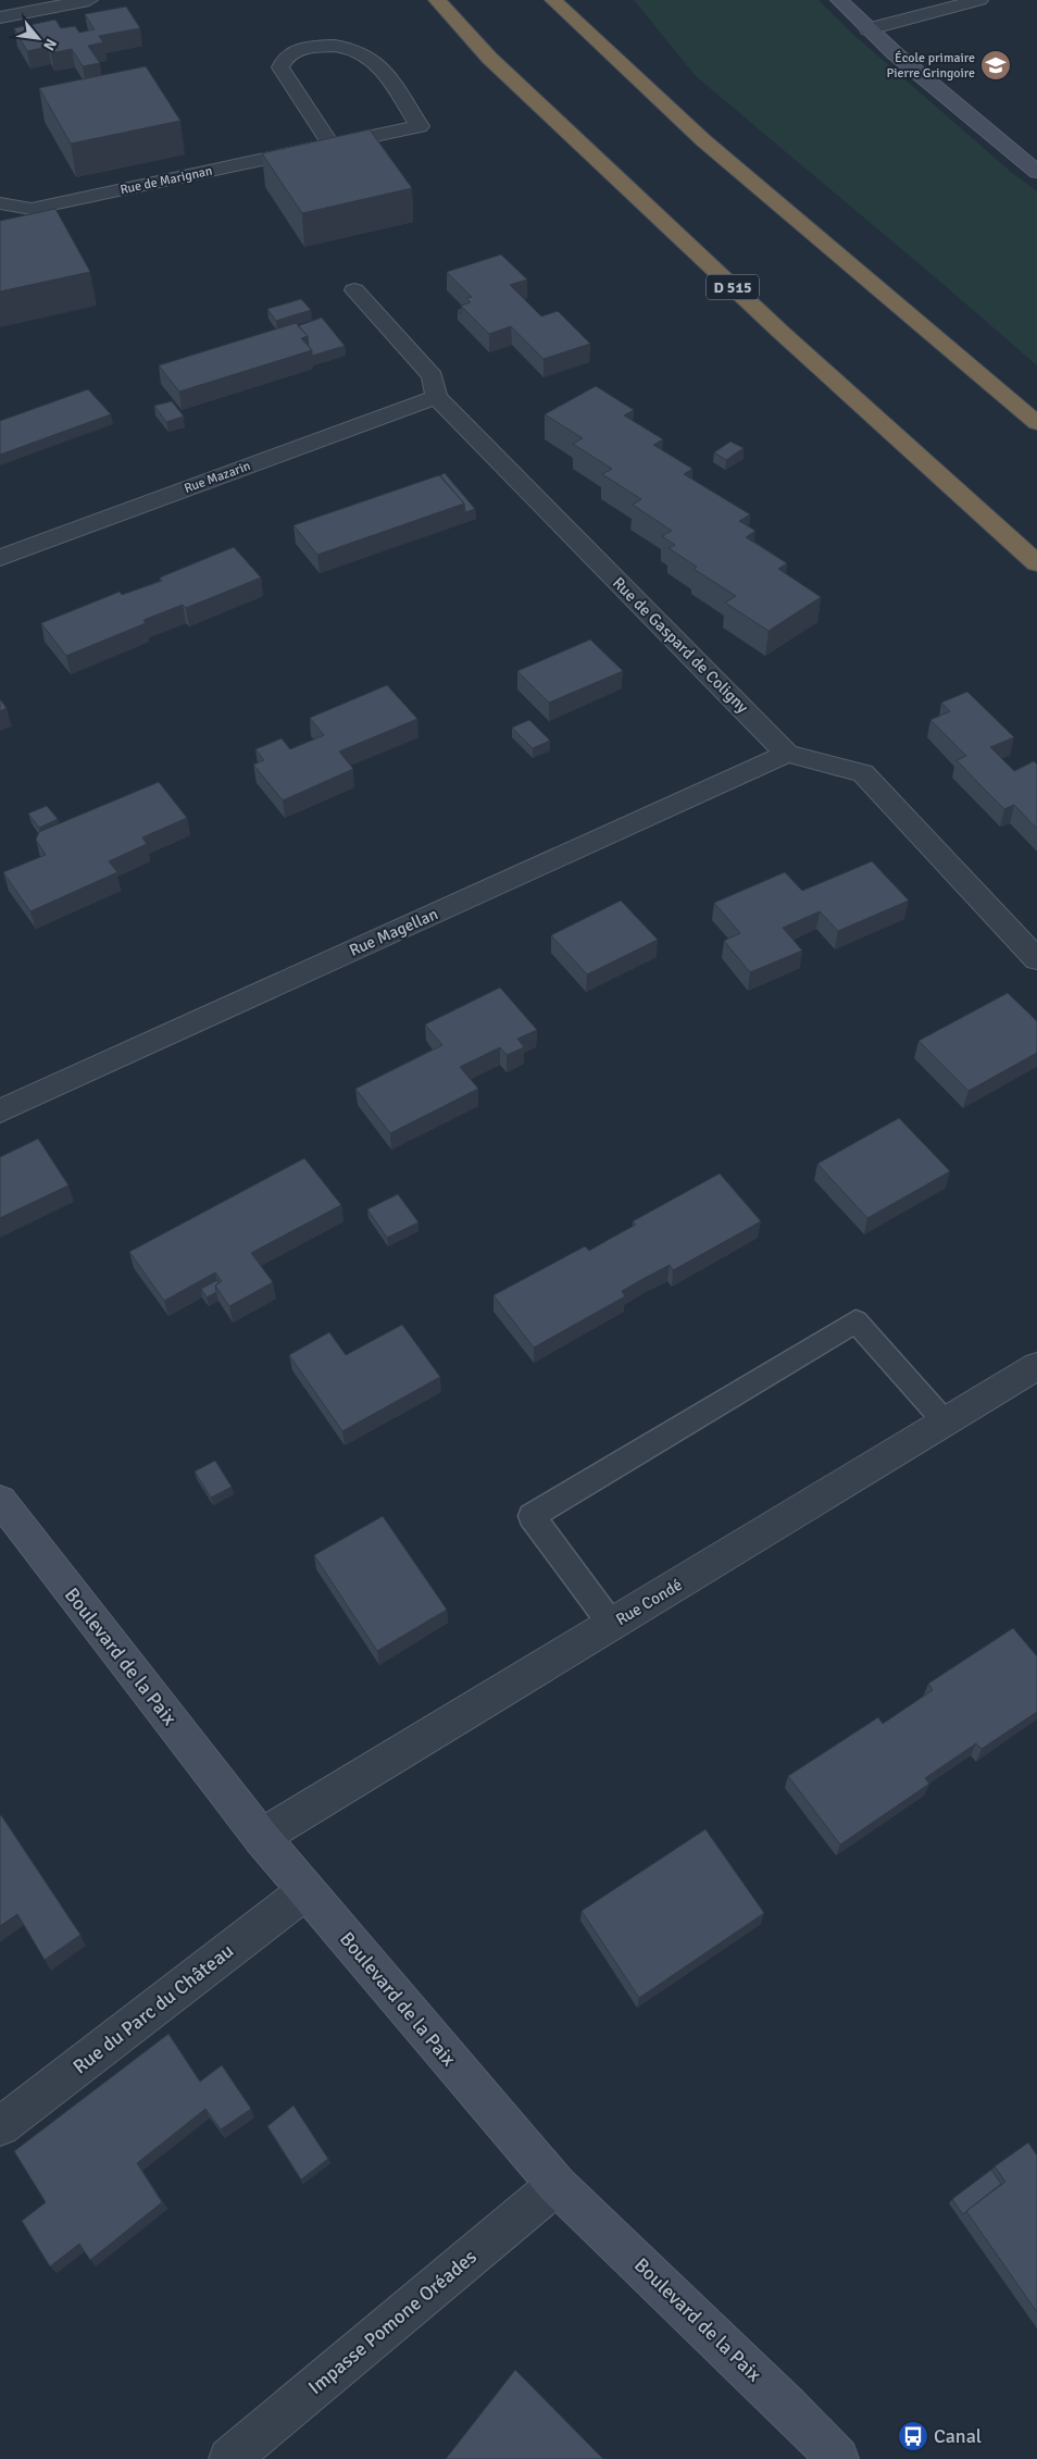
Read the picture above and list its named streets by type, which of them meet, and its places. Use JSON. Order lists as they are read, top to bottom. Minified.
{"streets":{"highway":["D 515"],"street":["Rue de Marignan","Rue Mazarin","Rue de Gaspard de Coligny","Rue Magellan","Rue Condé","Boulevard de la Paix","Rue du Parc du Château","Impasse Pomone Oréades"]},"crossings":[["Rue Mazarin","Rue de Gaspard de Coligny"],["Rue de Gaspard de Coligny","Rue Magellan"],["Rue Condé","Boulevard de la Paix"],["Boulevard de la Paix","Rue du Parc du Château"],["Boulevard de la Paix","Impasse Pomone Oréades"]],"places":{"school or university":["École primaire Pierre Gringoire"],"bus stop":["Canal"]},"north":"bottom right"}
